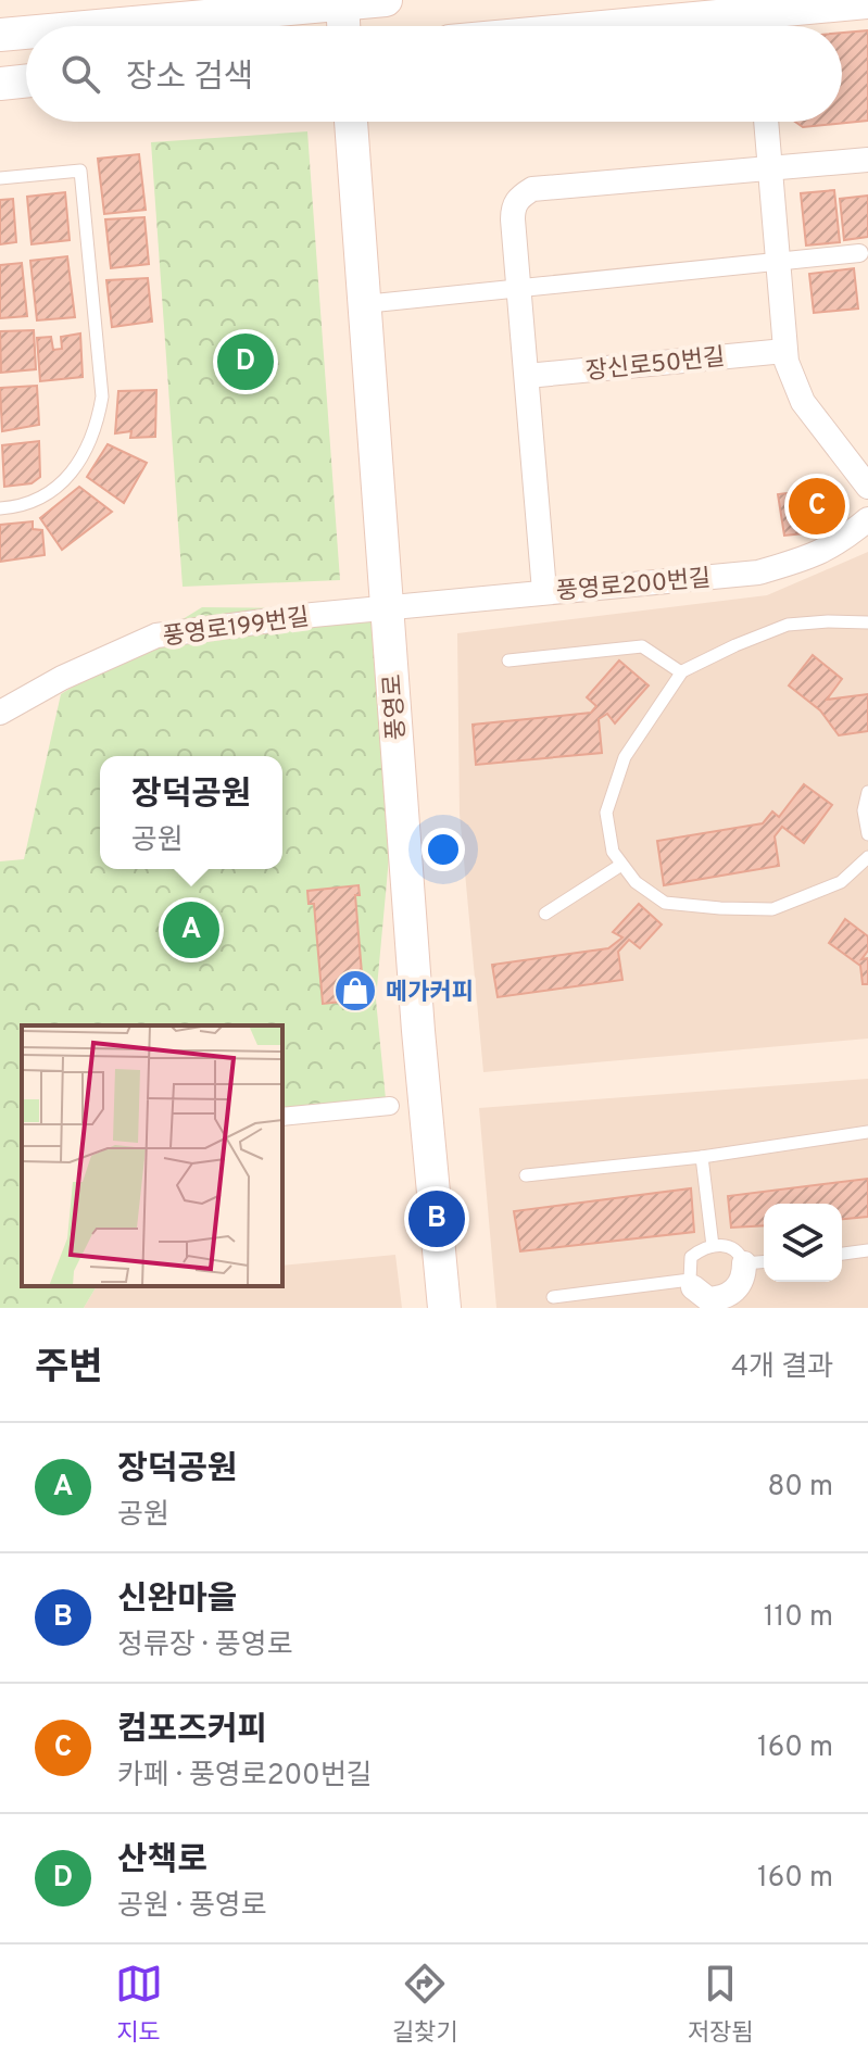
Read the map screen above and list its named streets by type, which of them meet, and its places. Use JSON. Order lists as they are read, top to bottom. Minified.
{"streets":{"main road":["풍영로"],"street":["장신로50번길","풍영로200번길","풍영로199번길"]},"crossings":[["풍영로200번길","풍영로199번길"],["풍영로200번길","풍영로"],["풍영로199번길","풍영로"]],"places":{"shop":["메가커피"]},"page":{"search":"장소 검색","pins":["D","C","A","B"],"popup":["장덕공원","공원"],"heading":["주변","4개 결과"],"list":[{"mark":"A","name":"장덕공원","note":"공원","value":"80 m"},{"mark":"B","name":"신완마을","note":"정류장 · 풍영로","value":"110 m"},{"mark":"C","name":"컴포즈커피","note":"카페 · 풍영로200번길","value":"160 m"},{"mark":"D","name":"산책로","note":"공원 · 풍영로","value":"160 m"}],"nav":["지도","길찾기","저장됨"]}}
